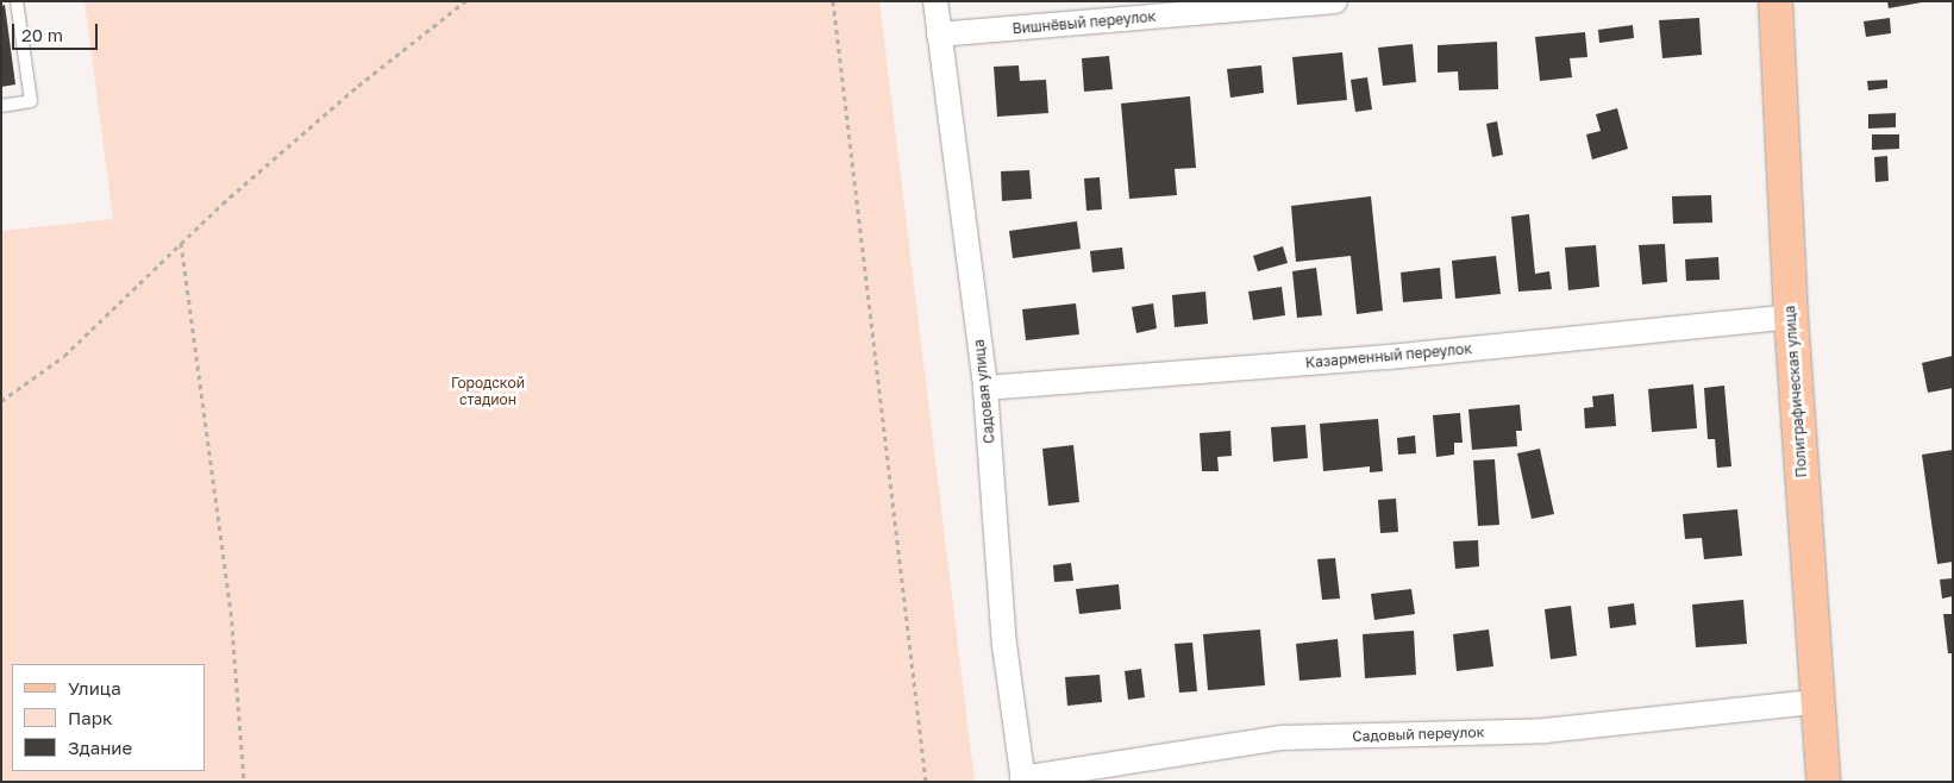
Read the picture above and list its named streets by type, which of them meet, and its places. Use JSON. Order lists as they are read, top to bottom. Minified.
{"streets":{"main road":["Полиграфическая улица"],"street":["Вишнёвый переулок","Казарменный переулок","Садовая улица","Садовый переулок"]},"crossings":[["Вишнёвый переулок","Садовая улица"],["Казарменный переулок","Садовая улица"],["Казарменный переулок","Полиграфическая улица"],["Садовая улица","Садовый переулок"],["Полиграфическая улица","Садовый переулок"]],"parks":["Городской стадион"],"legend":["Улица","Парк","Здание"],"scale_bar":"20 m"}
